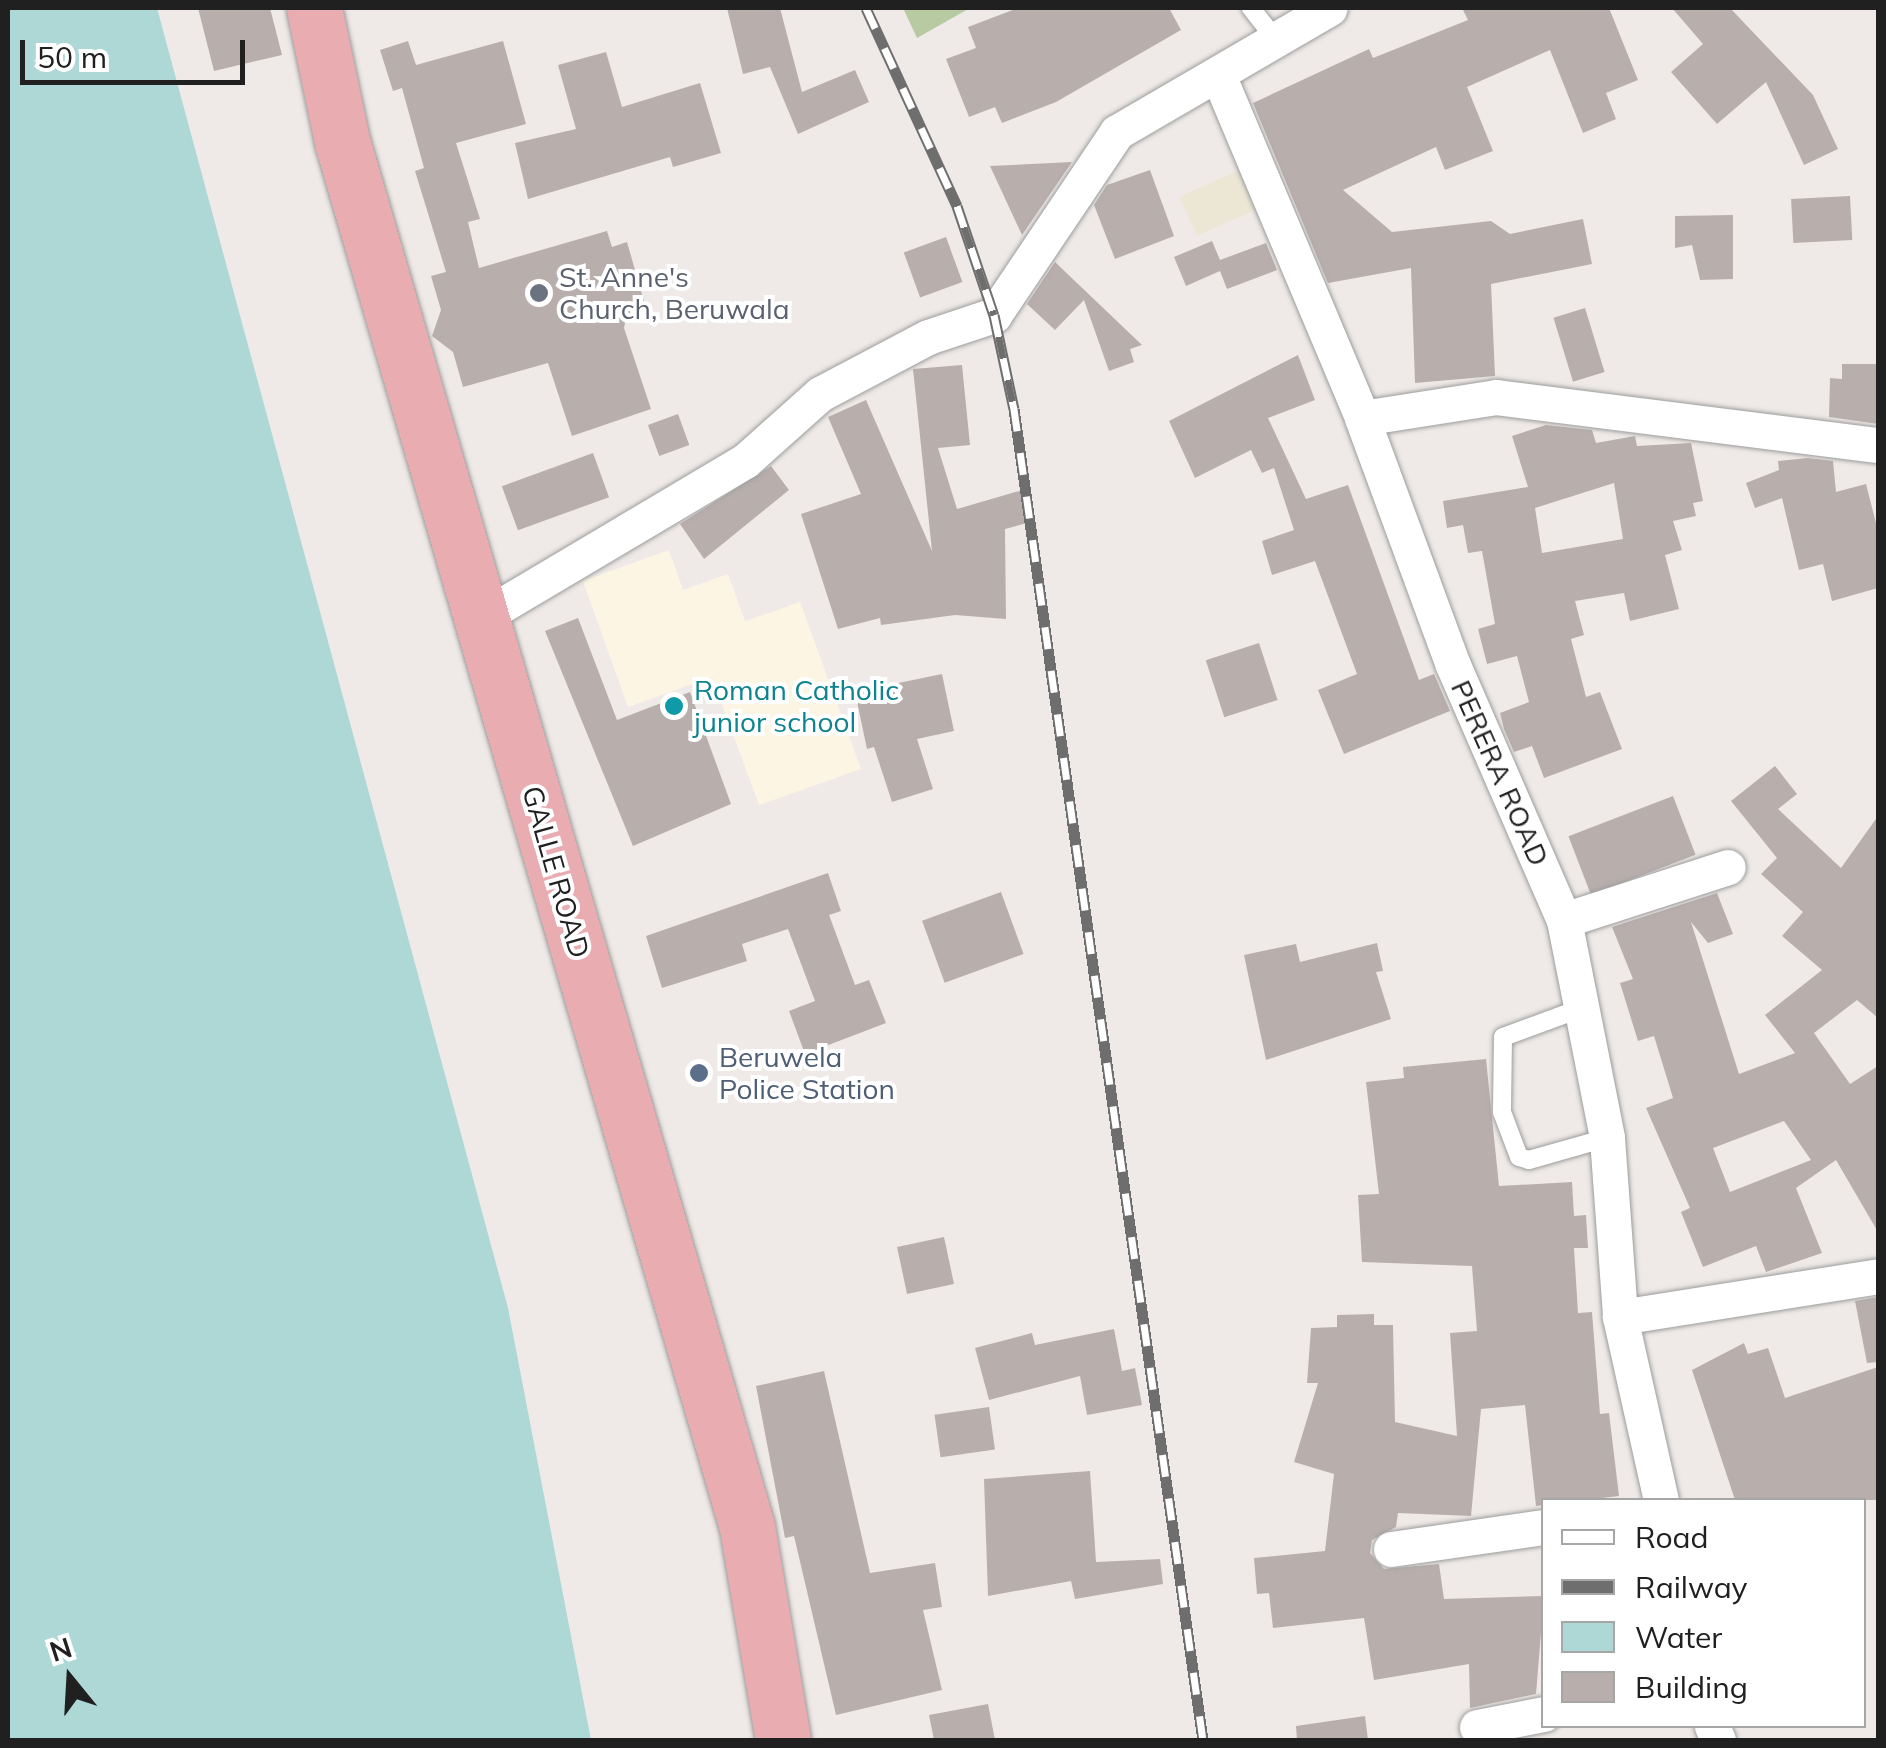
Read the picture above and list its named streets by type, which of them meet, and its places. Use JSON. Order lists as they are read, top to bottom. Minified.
{"streets":{"highway":["GALLE ROAD"],"street":["PERERA ROAD"]},"places":["St. Anne's Church, Beruwala","Roman Catholic junior school","Beruwela Police Station"],"legend":["Road","Railway","Water","Building"],"scale_bar":"50 m","north":"top"}
